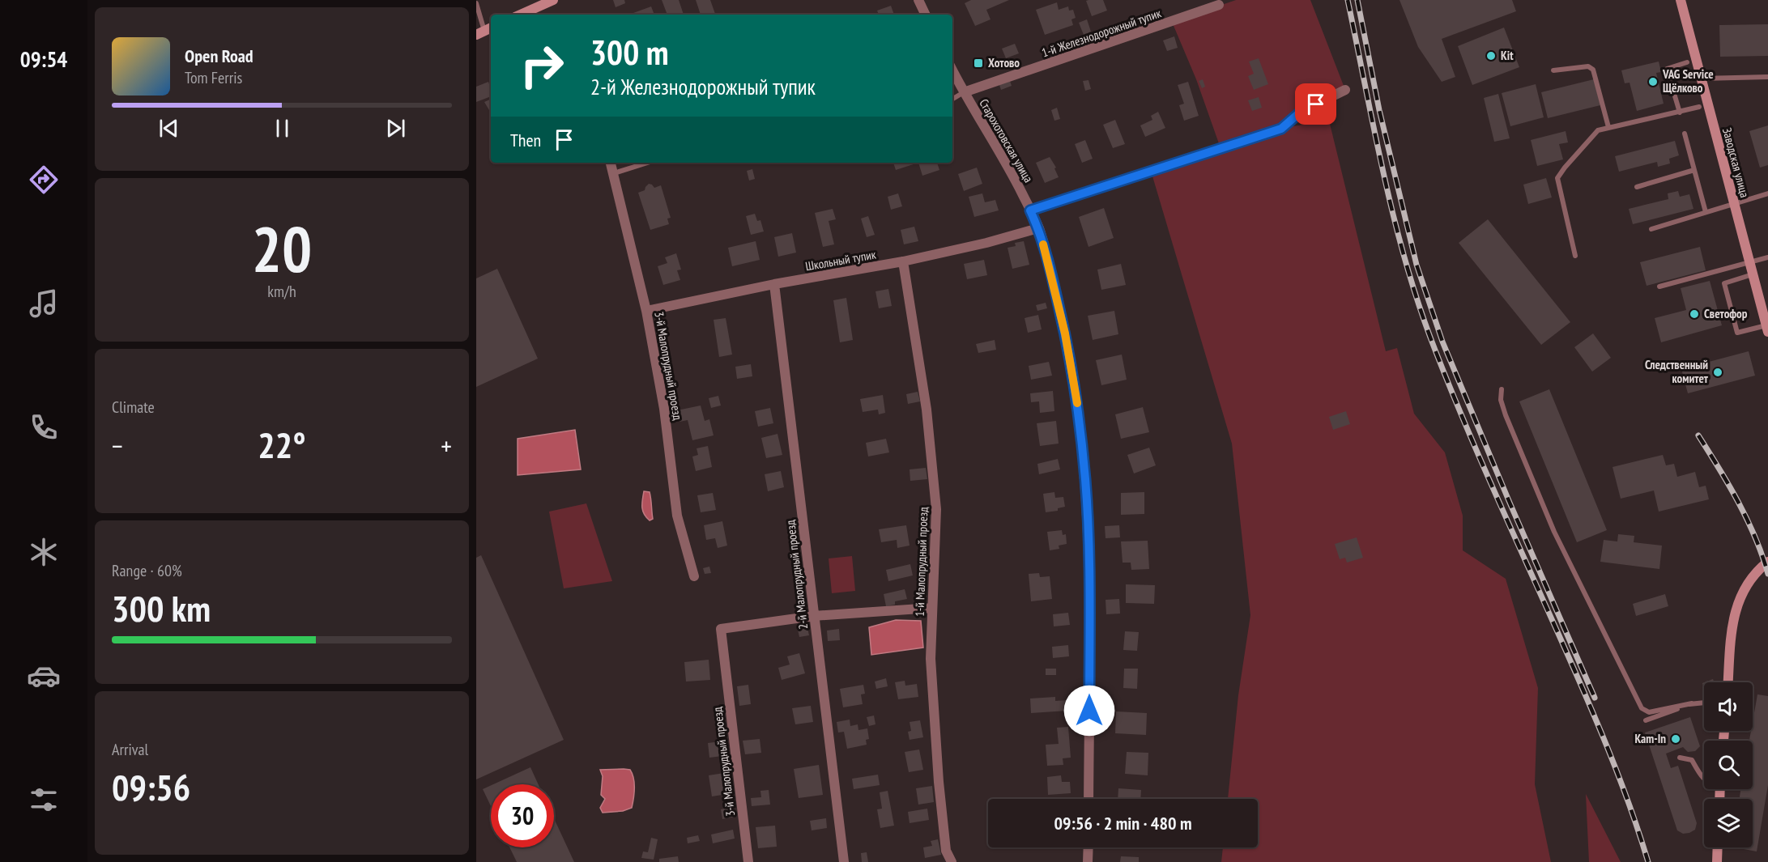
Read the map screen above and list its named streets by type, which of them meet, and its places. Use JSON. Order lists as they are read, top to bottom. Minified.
{"streets":{"main road":["Заводская улица"],"street":["1-й Железнодорожный тупик","Старохотовская улица","Школьный тупик","3-й Малопрудный проезд","1-й Малопрудный проезд","2-й Малопрудный проезд"]},"crossings":[["1-й Железнодорожный тупик","Старохотовская улица"],["Старохотовская улица","Школьный тупик"],["Школьный тупик","3-й Малопрудный проезд"],["Школьный тупик","1-й Малопрудный проезд"],["Школьный тупик","2-й Малопрудный проезд"],["3-й Малопрудный проезд","2-й Малопрудный проезд"]],"places":{"other":["Kit","VAG Service Щёлково","Светофор","Следственный комитет","Kam-In"],"transit":["Хотово"]},"page":{"tabs":"09:54","turn":["300 m","2-й Железнодорожный тупик"],"song":["Open Road","Tom Ferris"],"then":"Then","tile":[["20","km/h"],"Climate",["Range · 60%","300 km"],["Arrival","09:56"]],"heat":["−","22°","+"],"limit":"30","trip":"09:56 · 2 min · 480 m"}}
